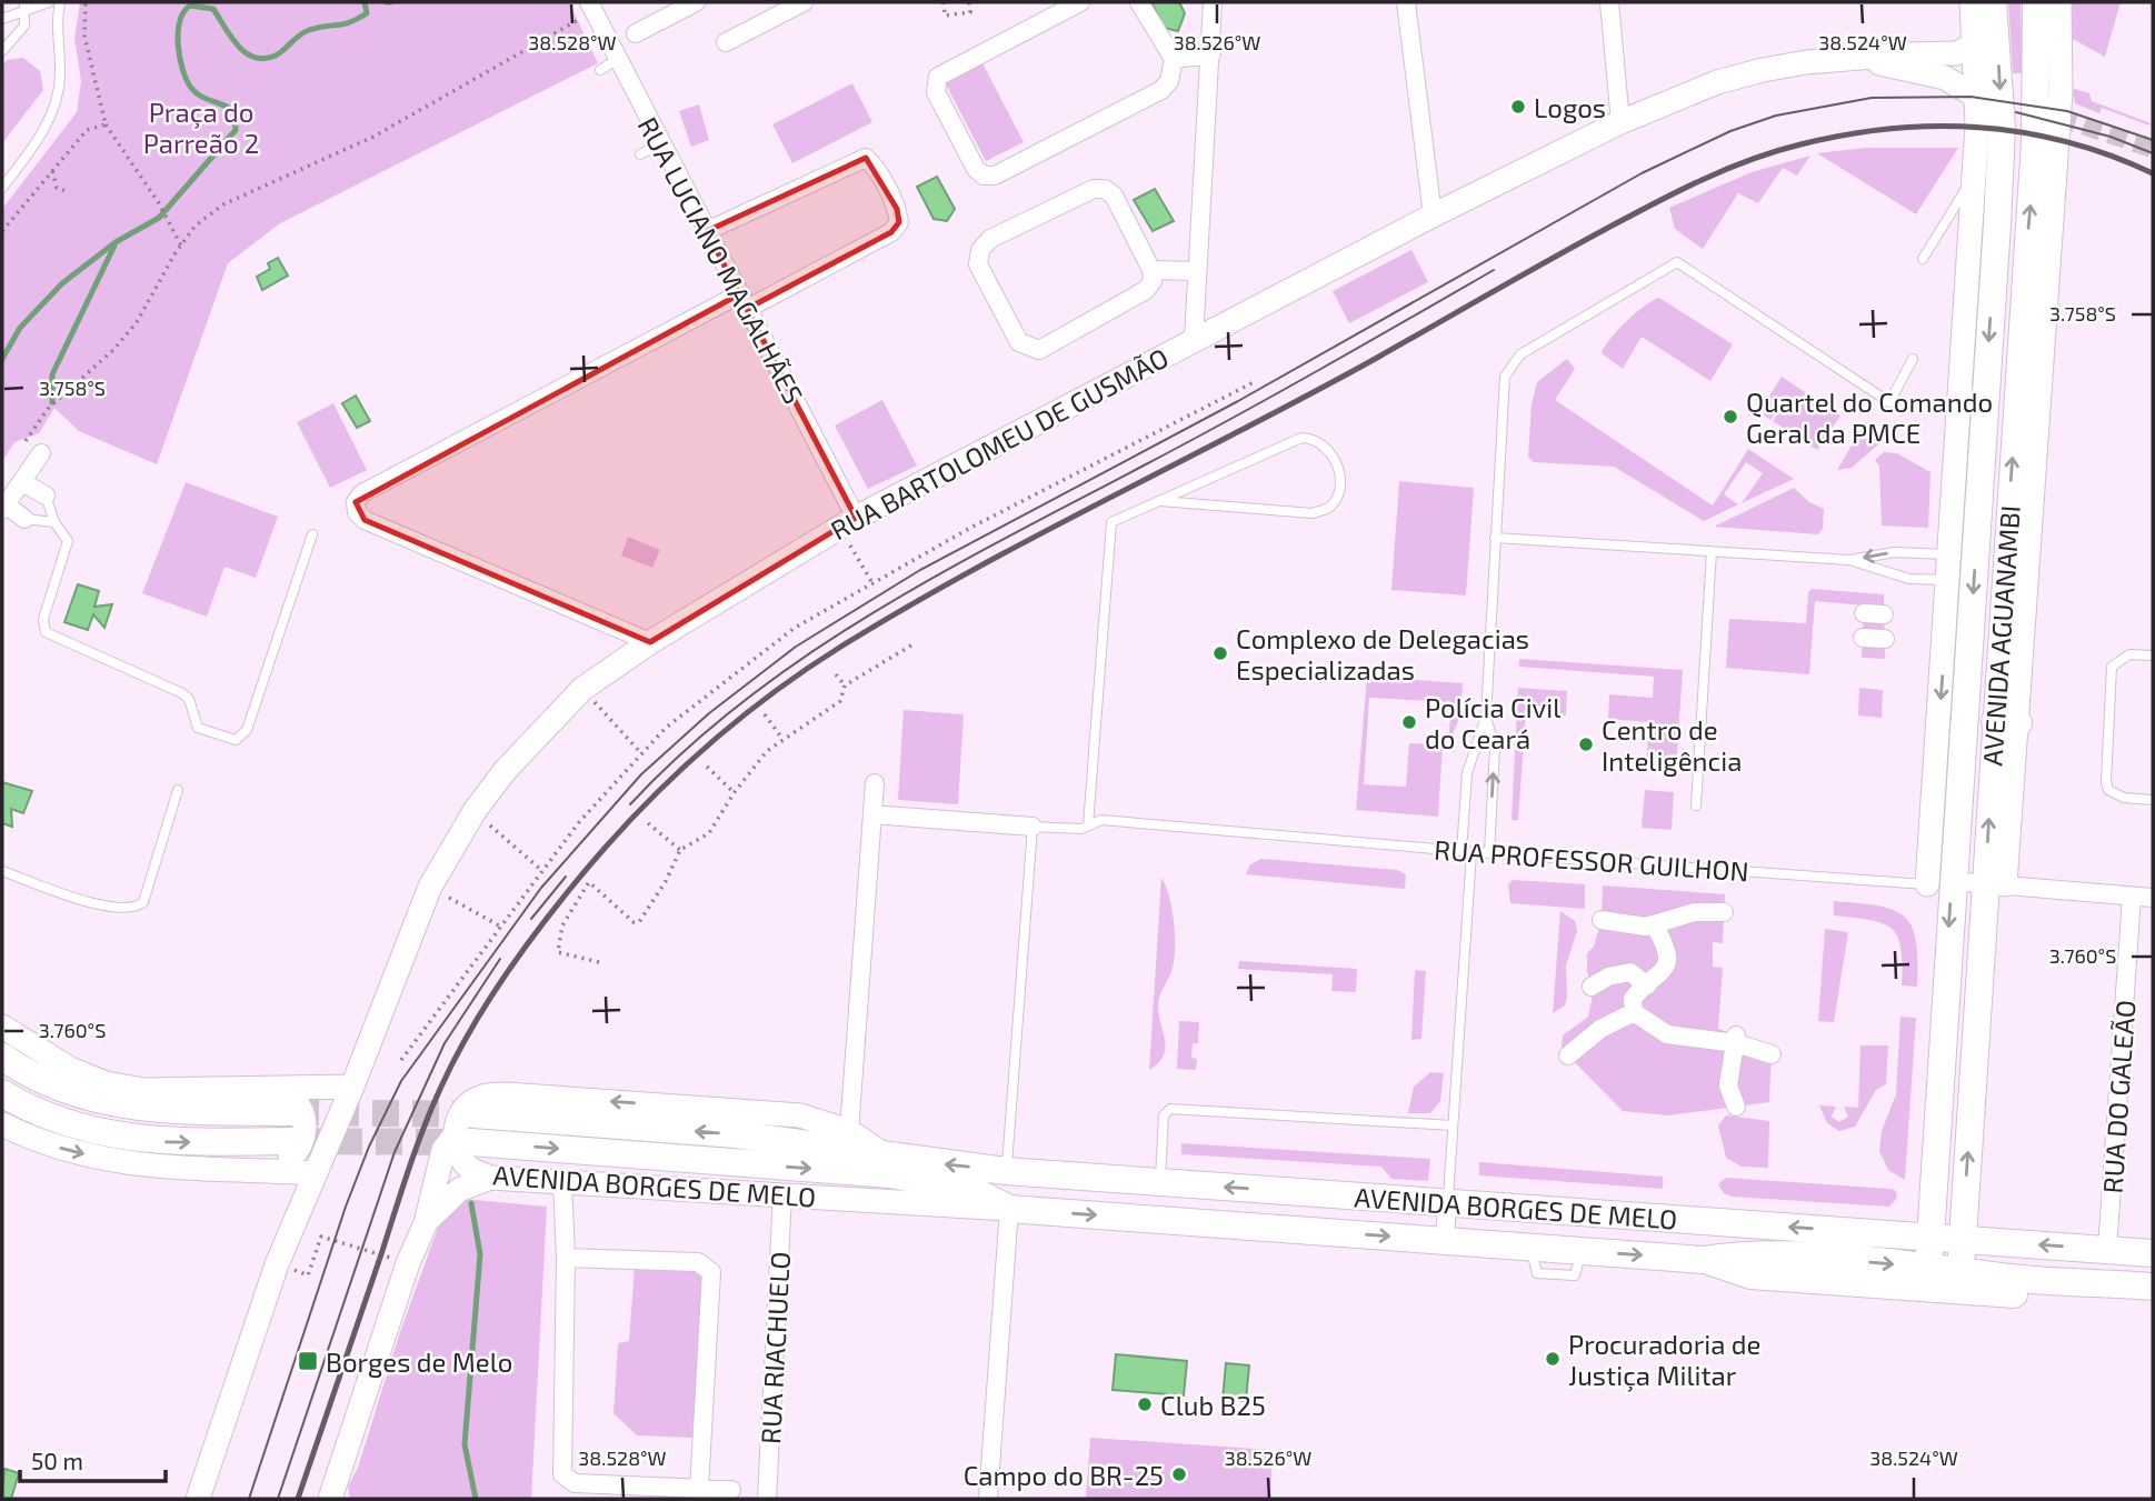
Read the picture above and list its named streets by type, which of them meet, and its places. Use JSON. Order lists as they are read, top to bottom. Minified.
{"streets":{"main road":["AVENIDA AGUANAMBI","AVENIDA BORGES DE MELO"],"street":["RUA LUCIANO MAGALHÃES","RUA BARTOLOMEU DE GUSMÃO","RUA PROFESSOR GUILHON","RUA DO GALEÃO","RUA RIACHUELO"]},"crossings":[["RUA LUCIANO MAGALHÃES","RUA BARTOLOMEU DE GUSMÃO"],["RUA BARTOLOMEU DE GUSMÃO","AVENIDA AGUANAMBI"],["AVENIDA AGUANAMBI","RUA PROFESSOR GUILHON"],["AVENIDA AGUANAMBI","AVENIDA BORGES DE MELO"],["RUA PROFESSOR GUILHON","RUA DO GALEÃO"],["RUA DO GALEÃO","AVENIDA BORGES DE MELO"],["AVENIDA BORGES DE MELO","RUA RIACHUELO"]],"parks":["Praça do Parreão 2"],"places":{"other":["Logos","Quartel do Comando Geral da PMCE","Complexo de Delegacias Especializadas","Polícia Civil do Ceará","Centro de Inteligência","Procuradoria de Justiça Militar","Club B25","Campo do BR-25"],"transit":["Borges de Melo"]},"scale_bar":"50 m","coordinates":["38.528°W","38.526°W","38.524°W","3.758°S","3.760°S"]}
